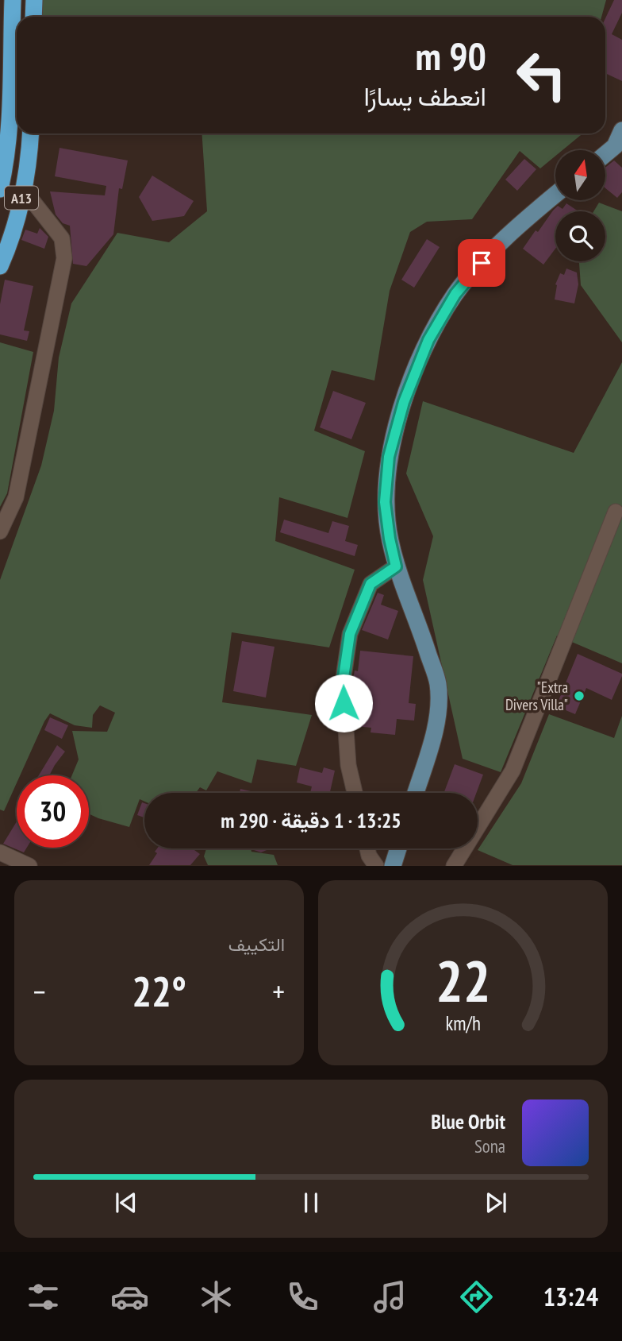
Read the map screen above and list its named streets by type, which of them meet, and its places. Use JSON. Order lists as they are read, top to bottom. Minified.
{"streets":{"highway":["A13"]},"places":["\"Extra Divers Villa\""],"north":"top","page":{"turn":["90 m","انعطف يسارًا"],"limit":"30","trip":"13:25 · 1 دقيقة · 290 m","tile":"التكييف","heat":["−","22°","+"],"song":["Blue Orbit","Sona"],"tabs":"13:24","gauge":["22","km/h"]}}
